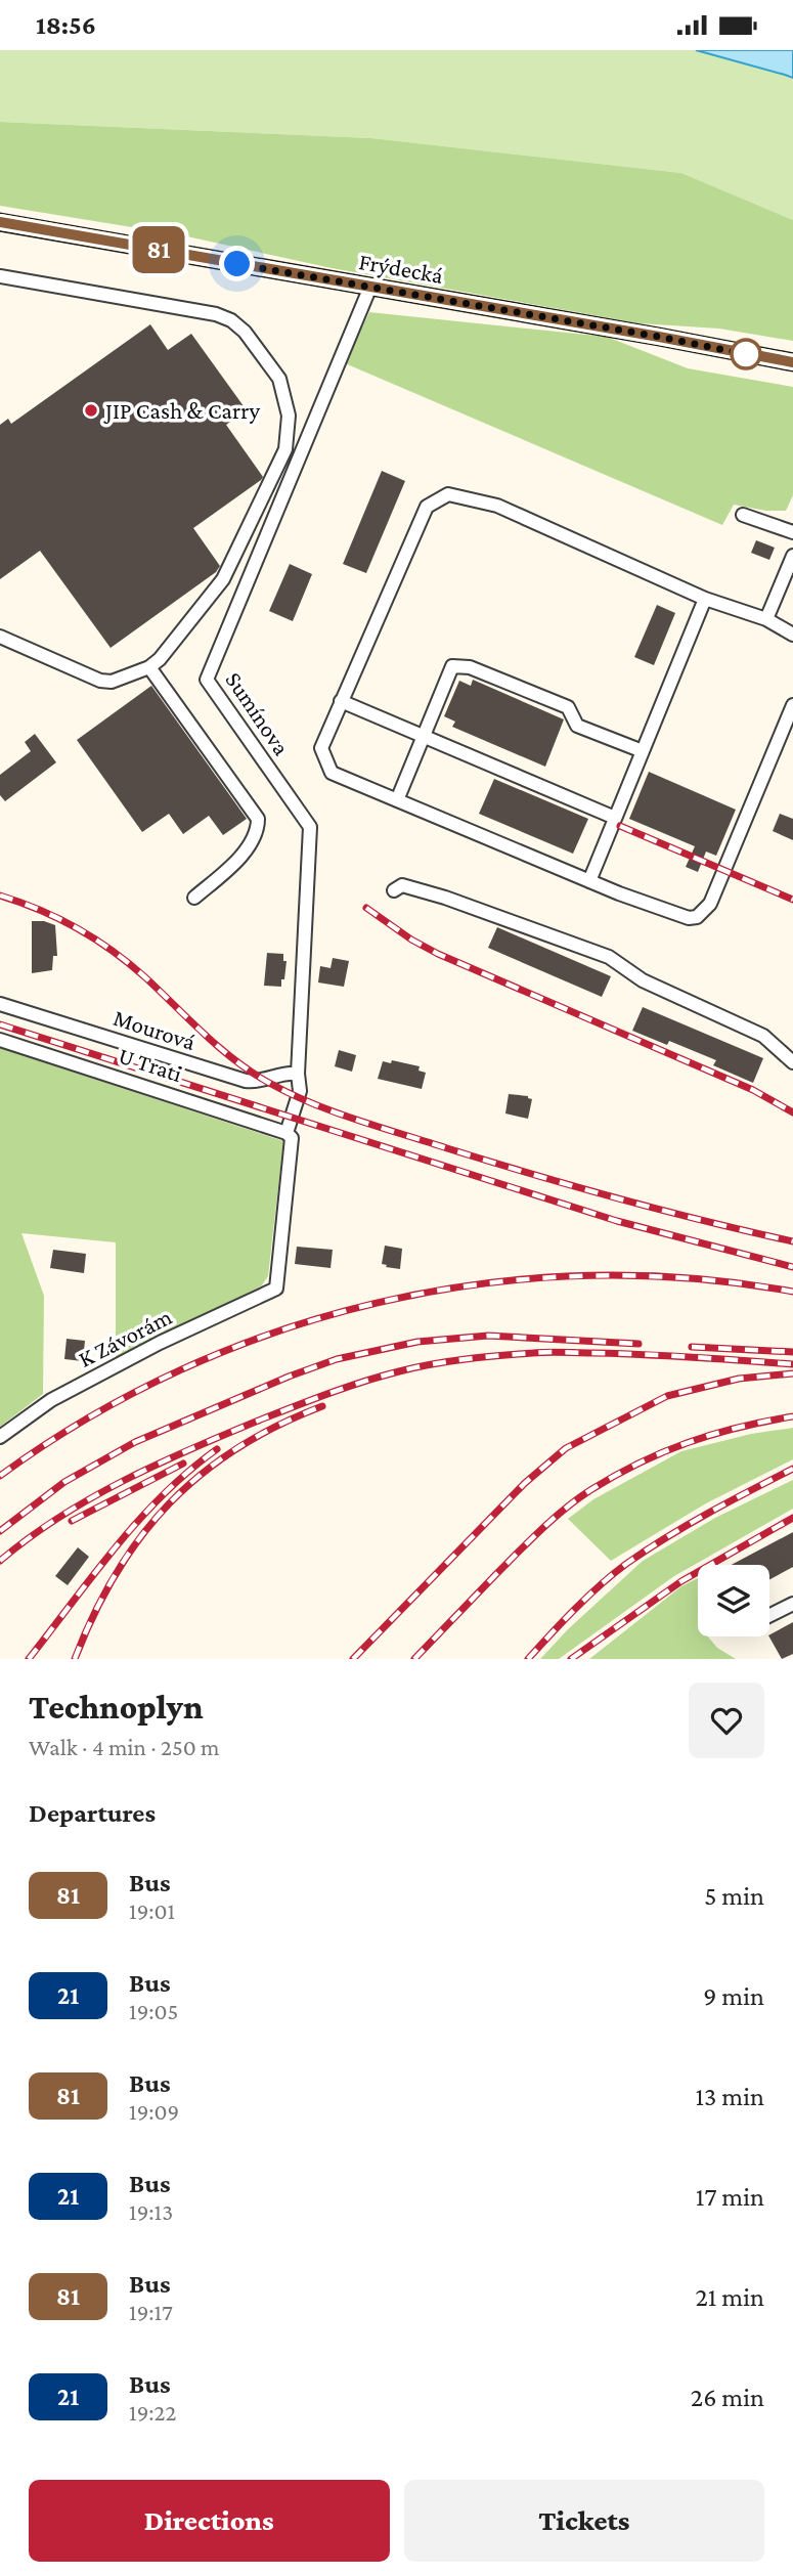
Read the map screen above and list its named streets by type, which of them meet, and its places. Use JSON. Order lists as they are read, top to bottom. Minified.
{"streets":{"main road":["Frýdecká"],"street":["Sumínova","Mourová","U Trati","K Závorám"]},"crossings":[["Frýdecká","Sumínova"],["Sumínova","Mourová"],["Sumínova","U Trati"],["Sumínova","K Závorám"],["U Trati","K Závorám"]],"places":["JIP Cash & Carry"],"lines":["bus line 81"],"page":{"status":"18:56","on_map":"81","heading":[["Technoplyn","Walk · 4 min · 250 m"],"Departures"],"list":[{"mark":"81","name":"Bus","note":"19:01","value":"5 min"},{"mark":"21","name":"Bus","note":"19:05","value":"9 min"},{"mark":"81","name":"Bus","note":"19:09","value":"13 min"},{"mark":"21","name":"Bus","note":"19:13","value":"17 min"},{"mark":"81","name":"Bus","note":"19:17","value":"21 min"},{"mark":"21","name":"Bus","note":"19:22","value":"26 min"}],"buttons":["Directions","Tickets"]}}
